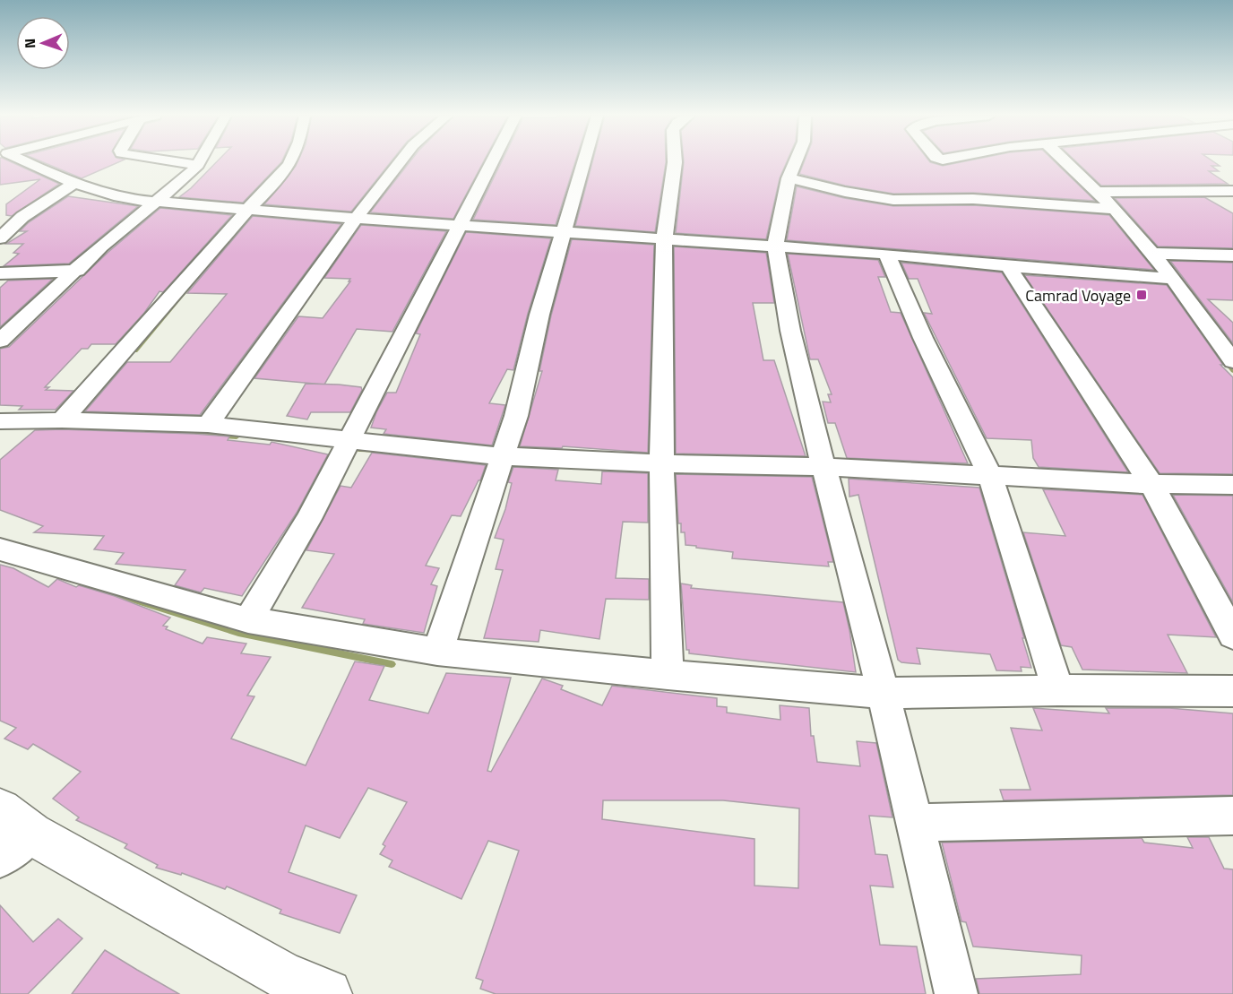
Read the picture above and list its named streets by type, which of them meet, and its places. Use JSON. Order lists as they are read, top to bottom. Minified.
{"places":{"transit":["Camrad Voyage"]},"north":"left"}
